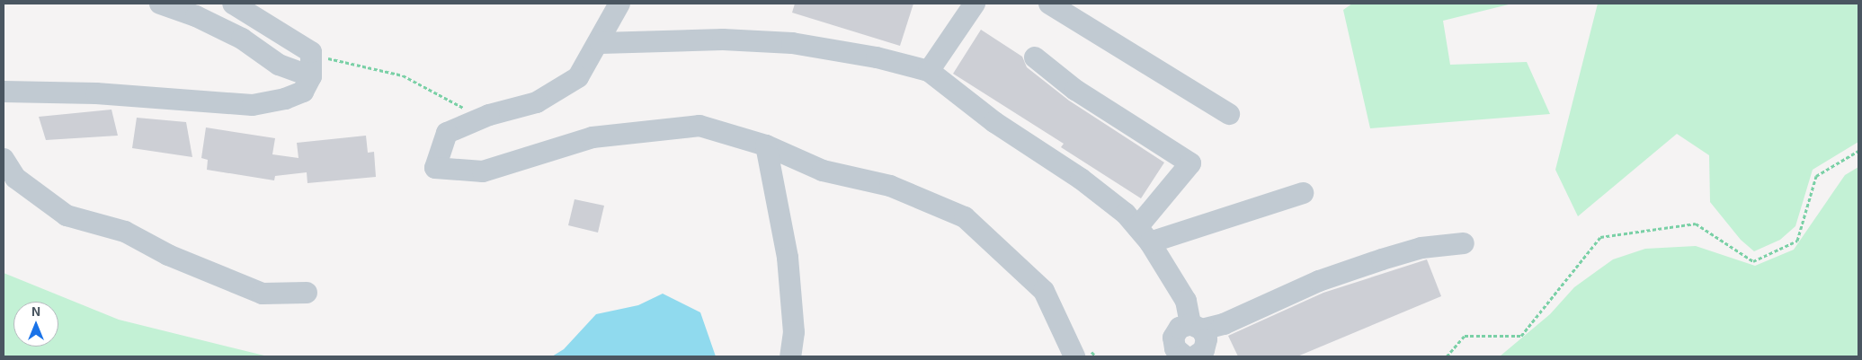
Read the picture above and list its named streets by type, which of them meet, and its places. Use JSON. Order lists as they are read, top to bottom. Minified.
{"north":"top"}
